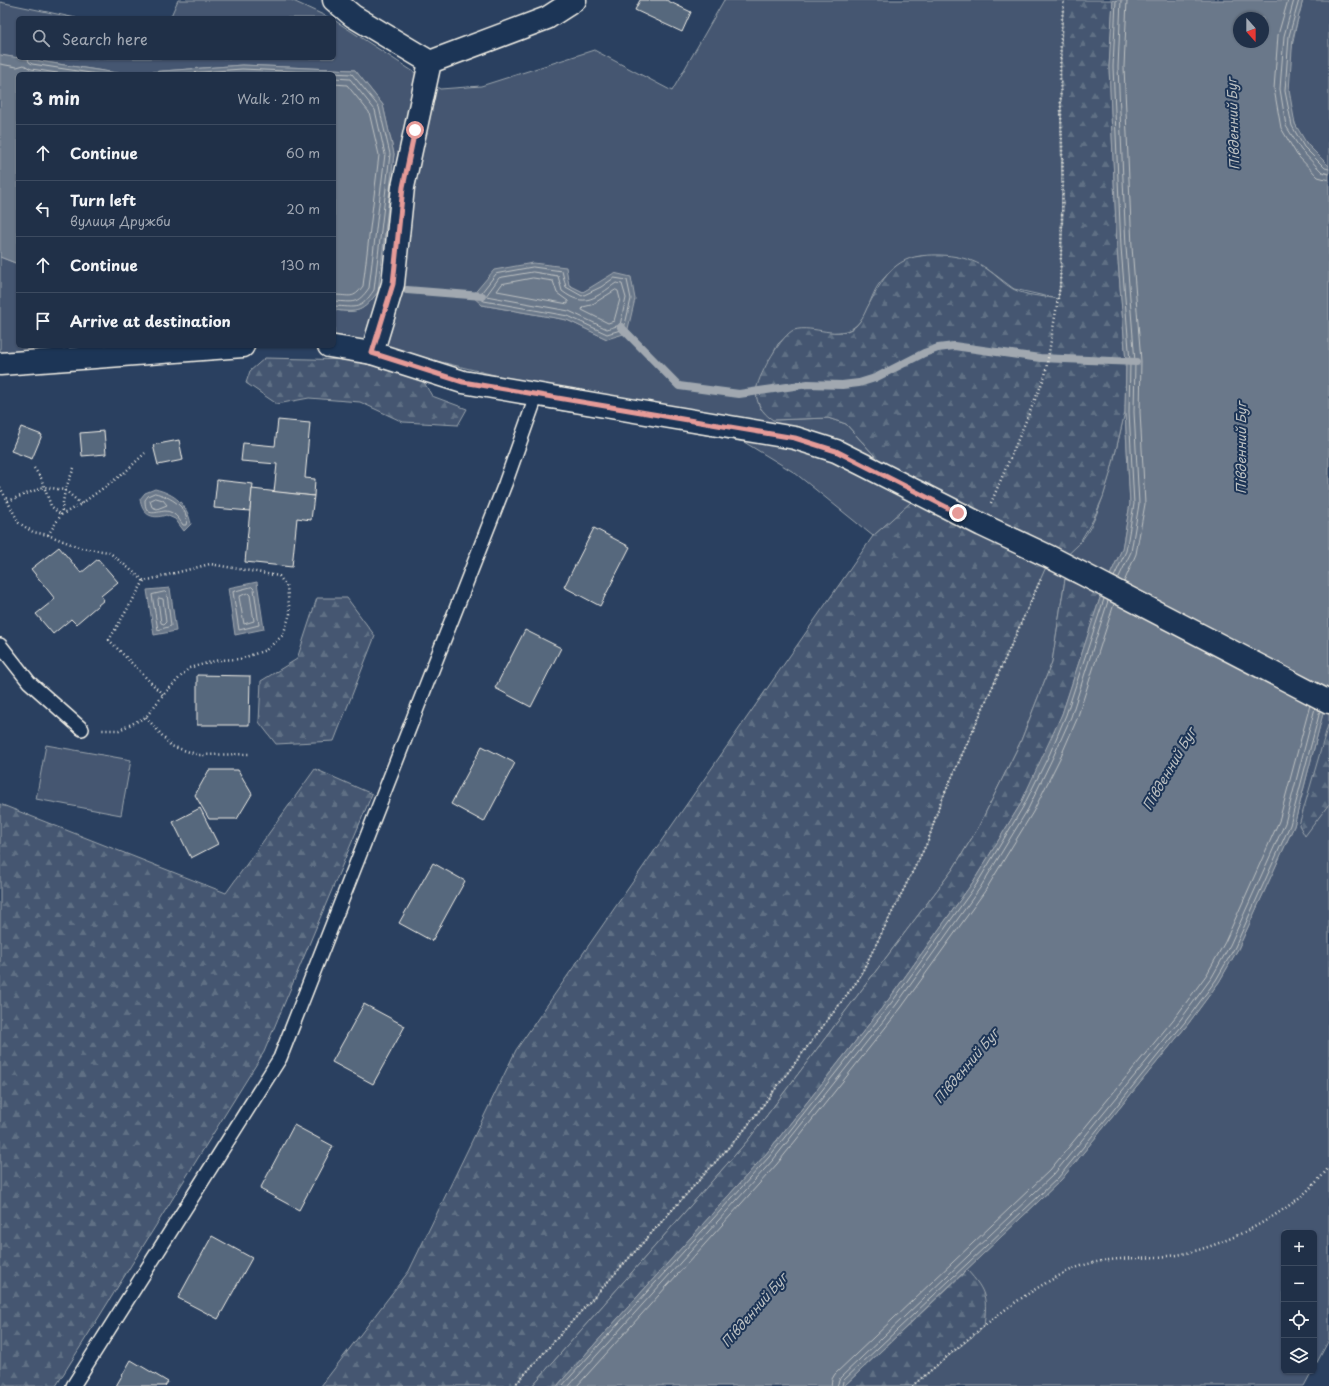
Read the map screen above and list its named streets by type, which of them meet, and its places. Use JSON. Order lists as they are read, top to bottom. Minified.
{"water":["Південний Буг"],"north":"bottom","page":{"search":"Search here","heading":["3 min","Walk · 210 m"],"list":[["Continue","60 m"],["Turn left","вулиця Дружби","20 m"],["Continue","130 m"],"Arrive at destination"],"map_buttons":["+","−"]}}
